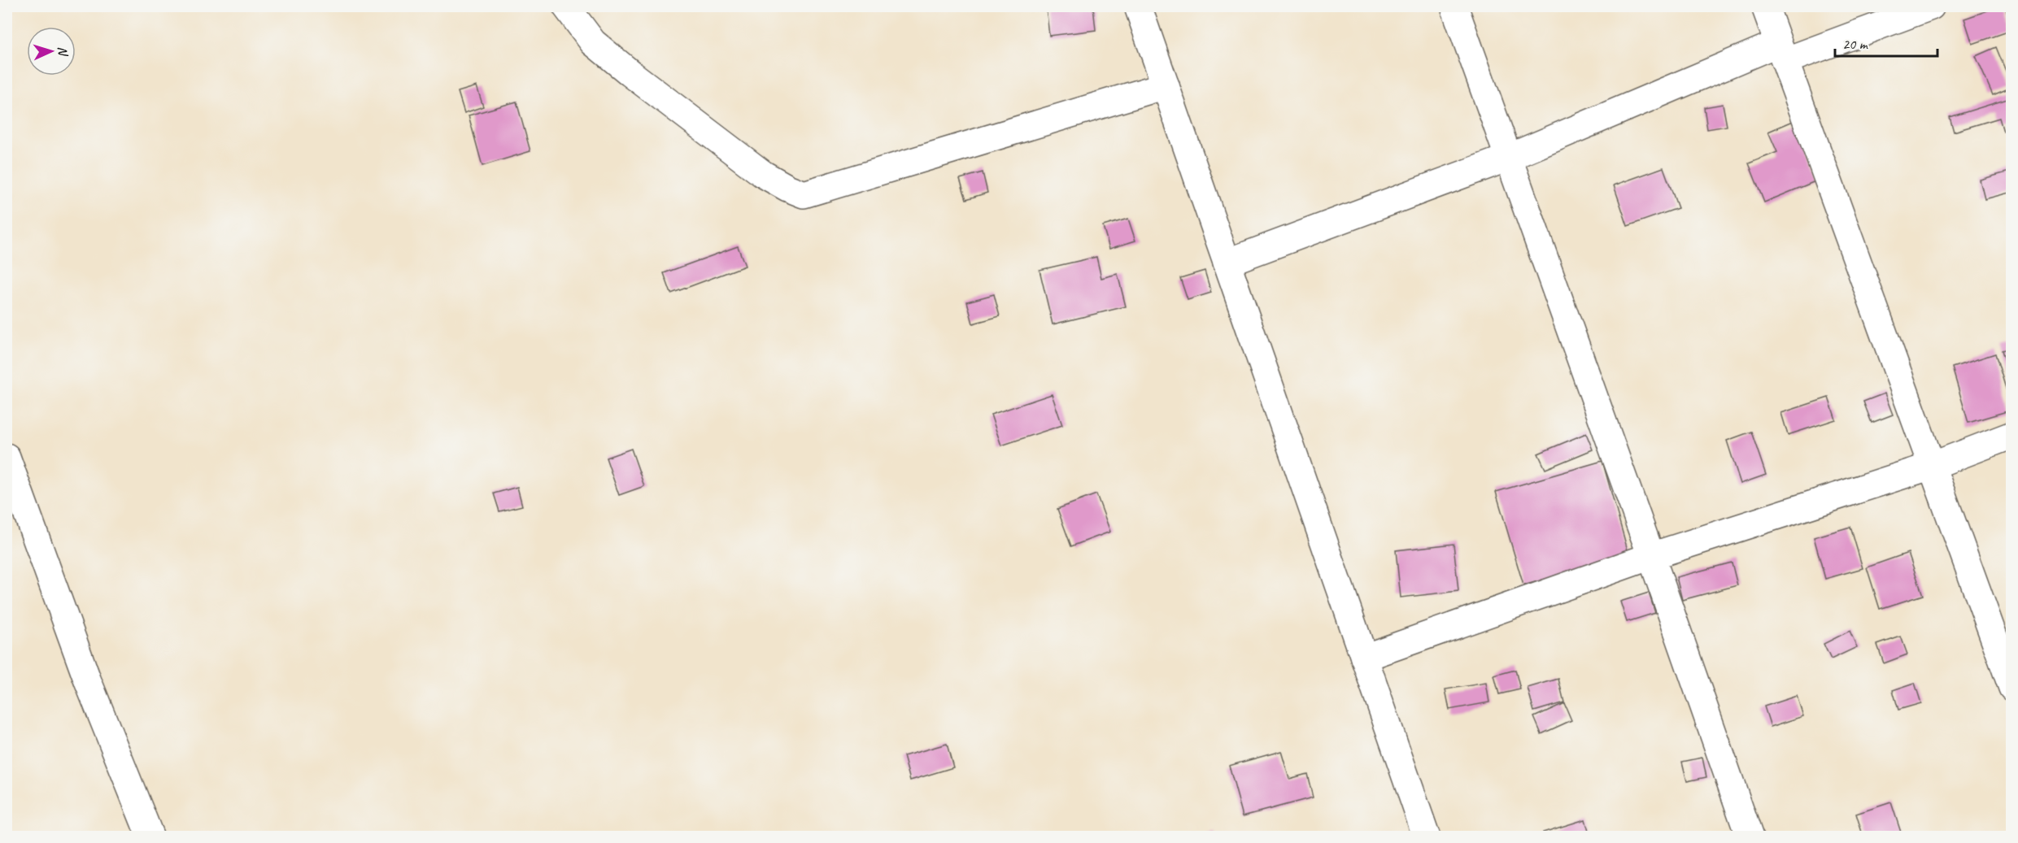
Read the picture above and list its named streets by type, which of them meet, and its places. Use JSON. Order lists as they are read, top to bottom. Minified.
{"scale_bar":"20 m","north":"right"}
